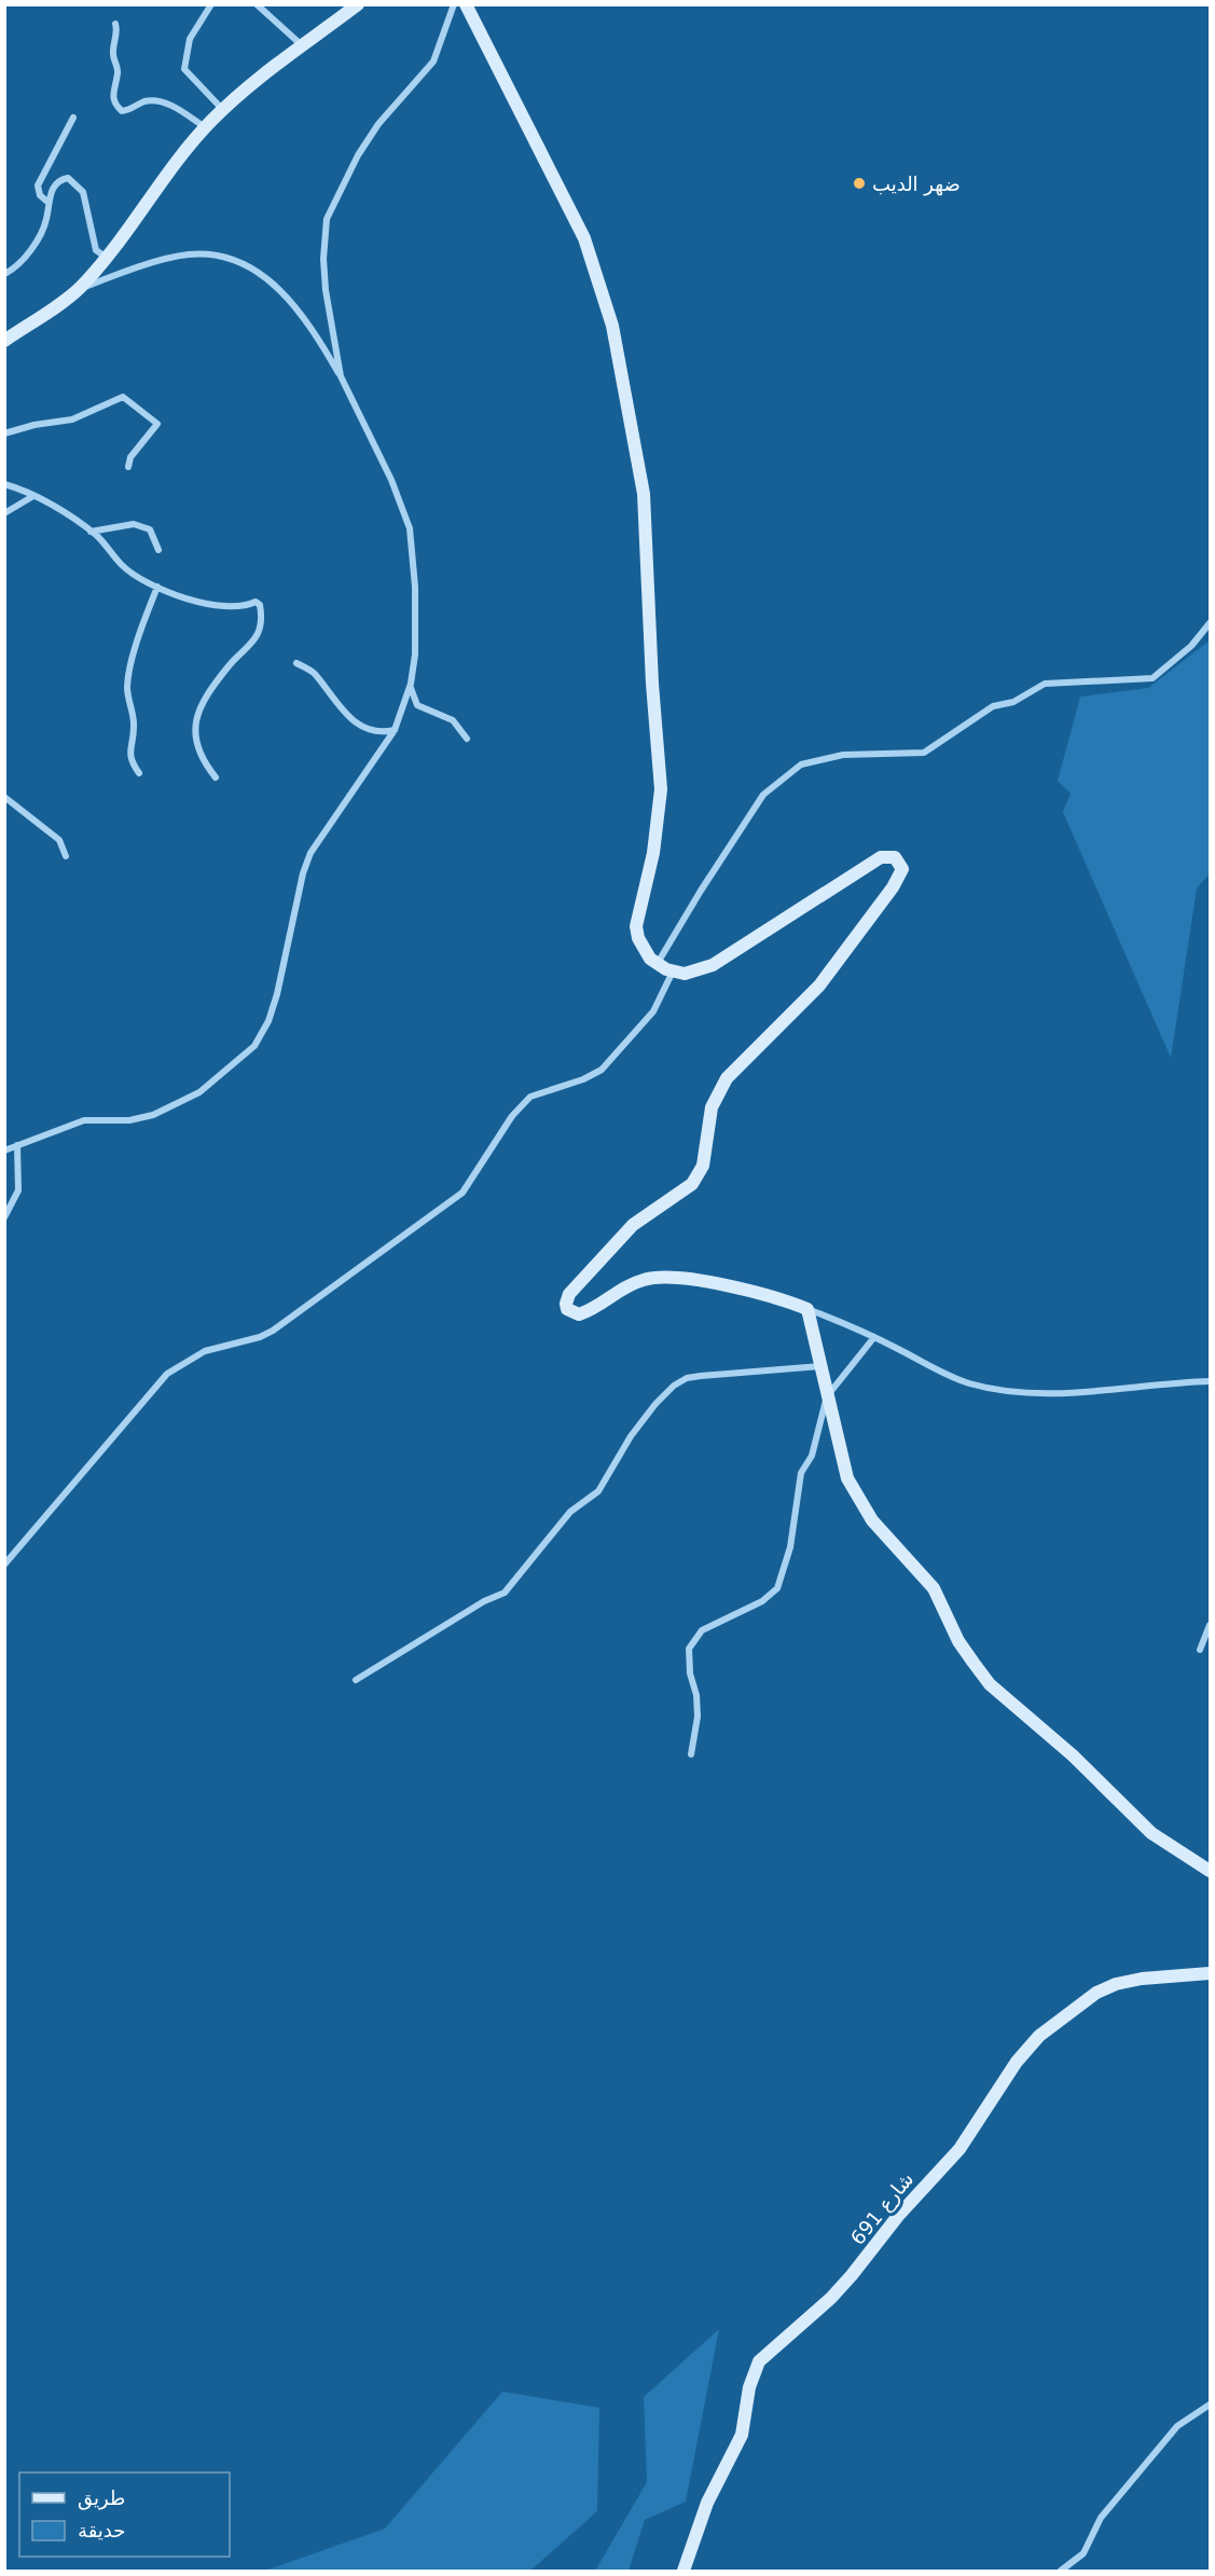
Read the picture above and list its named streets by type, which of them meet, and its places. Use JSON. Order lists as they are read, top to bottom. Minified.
{"streets":{"street":["شارع 691"]},"places":["ضهر الديب"],"legend":["طريق","حديقة"]}
